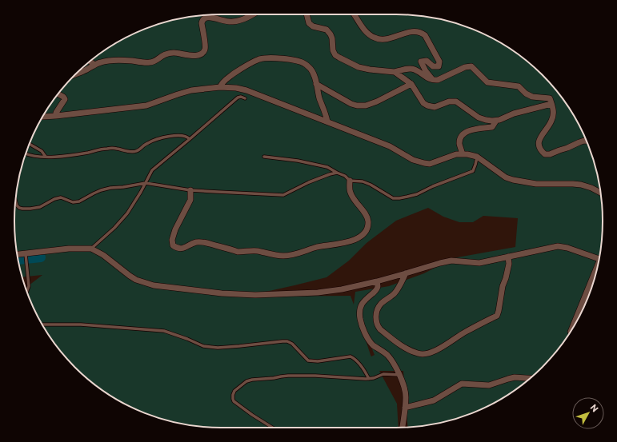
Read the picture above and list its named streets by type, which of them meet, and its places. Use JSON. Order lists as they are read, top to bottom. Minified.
{"north":"top right"}
